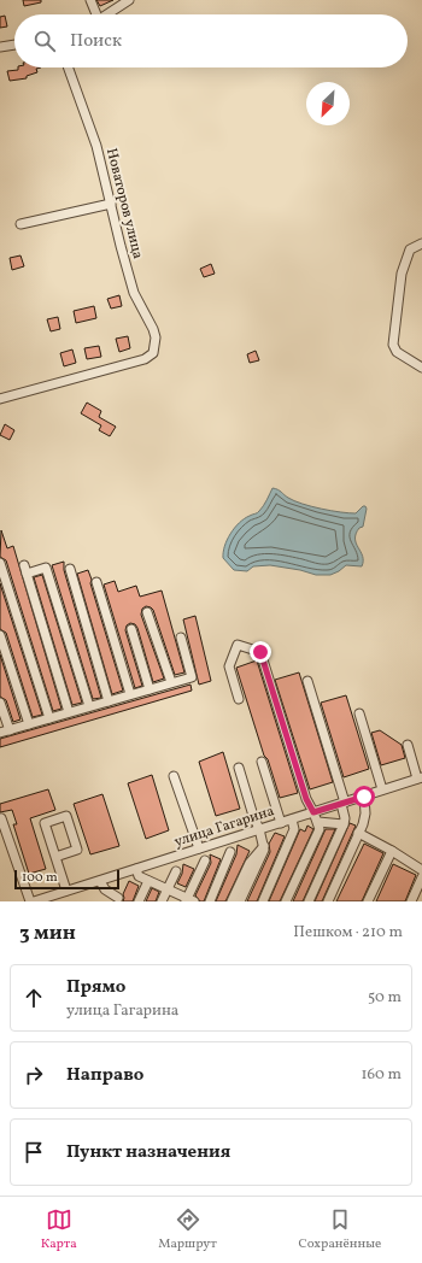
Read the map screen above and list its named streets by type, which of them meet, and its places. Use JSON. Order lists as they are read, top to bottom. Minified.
{"streets":{"street":["Новаторов улица","улица Гагарина"]},"scale_bar":"100 m","north":"bottom left","page":{"search":"Поиск","scale":"100 m","heading":["3 мин","Пешком · 210 m"],"list":[["Прямо","улица Гагарина","50 m"],["Направо","160 m"],"Пункт назначения"],"nav":["Карта","Маршрут","Сохранённые"]}}
